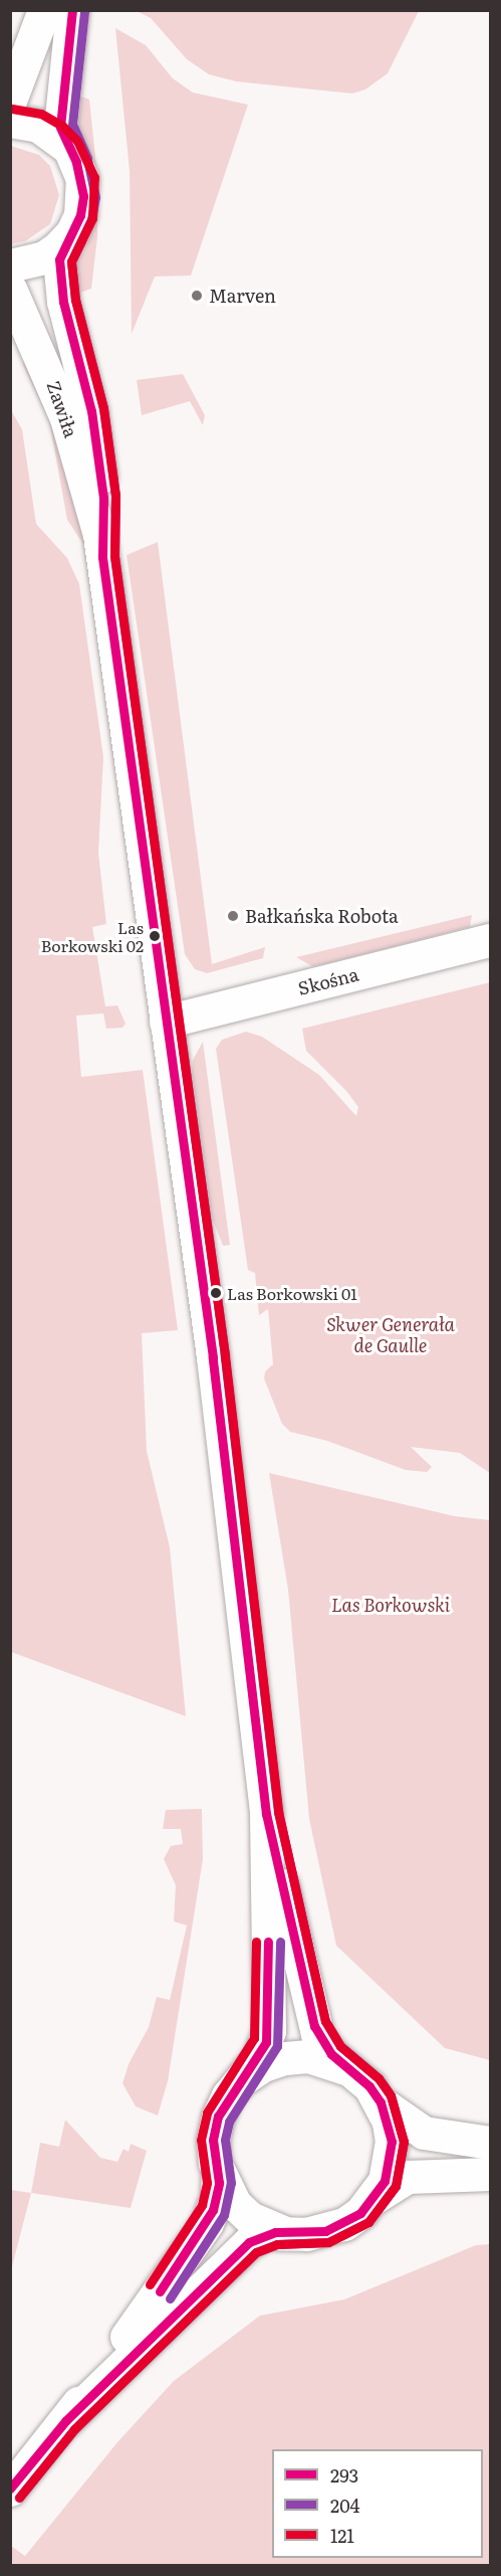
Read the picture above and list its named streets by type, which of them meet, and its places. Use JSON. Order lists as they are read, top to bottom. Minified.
{"streets":{"street":["Zawiła","Skośna"]},"crossings":[["Zawiła","Skośna"]],"parks":["Skwer Generała de Gaulle","Las Borkowski"],"places":["Marven","Bałkańska Robota","Las Borkowski 02","Las Borkowski 01"],"lines":["transit line 293","transit line 204","transit line 121"],"legend":["293","204","121"]}
